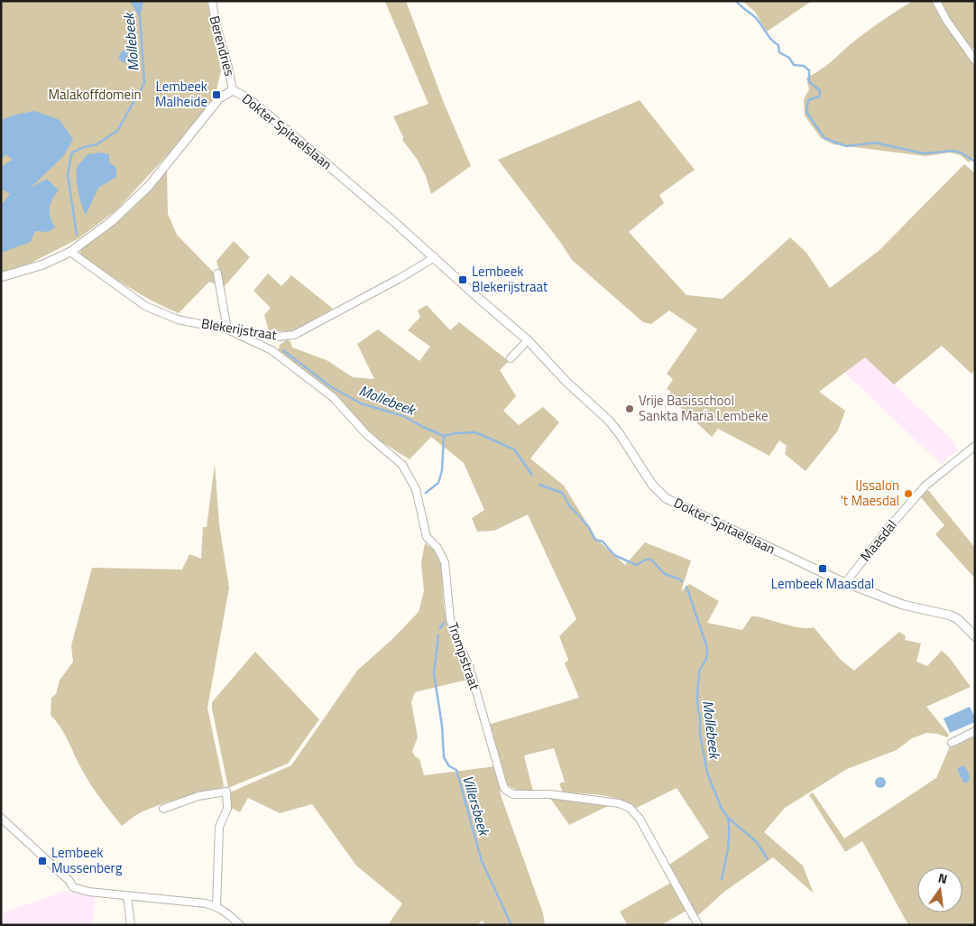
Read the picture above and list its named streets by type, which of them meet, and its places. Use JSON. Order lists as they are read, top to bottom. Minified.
{"streets":{"street":["Berendries","Dokter Spitaelslaan","Blekerijstraat","Maasdal","Trompstraat"]},"crossings":[["Berendries","Dokter Spitaelslaan"],["Dokter Spitaelslaan","Blekerijstraat"],["Dokter Spitaelslaan","Maasdal"],["Blekerijstraat","Trompstraat"]],"water":["Mollebeek","Villersbeek"],"parks":["Malakoffdomein"],"places":{"transit":["Lembeek Malheide","Lembeek Blekerijstraat","Lembeek Maasdal","Lembeek Mussenberg"],"other":["Vrije Basisschool Sankta Maria Lembeke","IJssalon 't Maesdal"]},"north":"top"}
